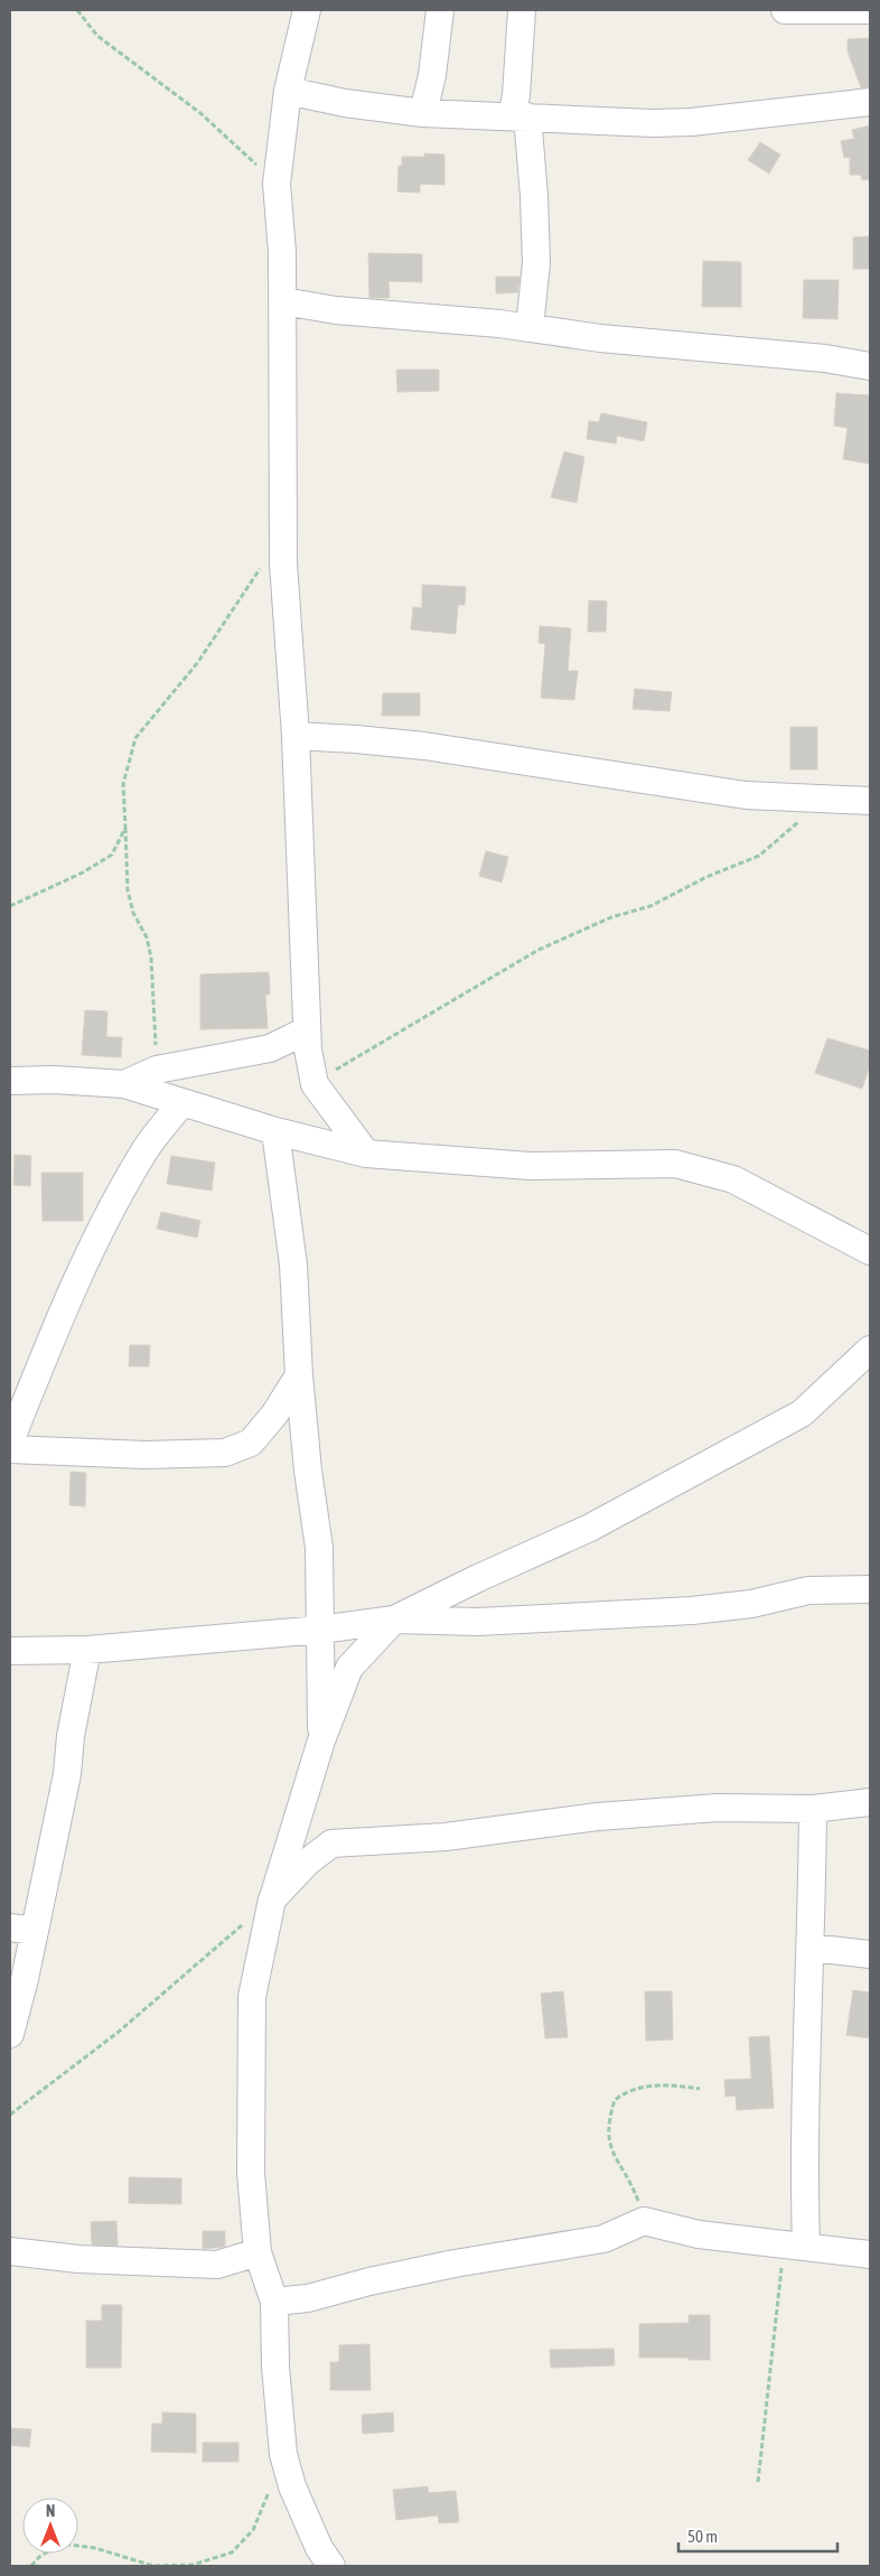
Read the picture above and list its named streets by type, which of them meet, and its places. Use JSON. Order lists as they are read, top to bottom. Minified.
{"scale_bar":"50 m","north":"top"}
